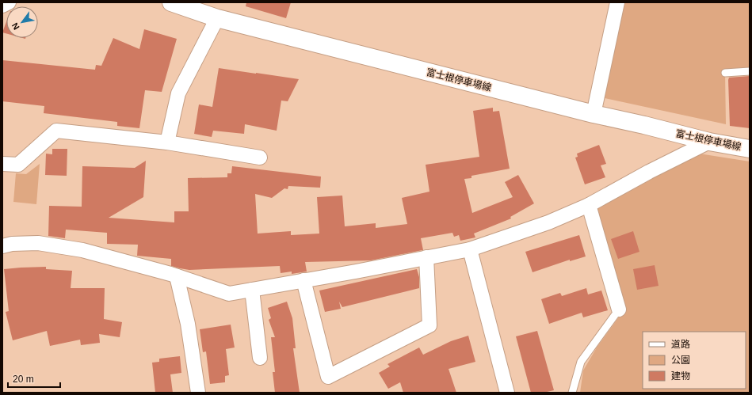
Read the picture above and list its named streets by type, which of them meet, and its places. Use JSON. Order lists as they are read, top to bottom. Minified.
{"streets":{"main road":["富士根停車場線"]},"legend":["道路","公園","建物"],"scale_bar":"20 m","north":"bottom left"}
